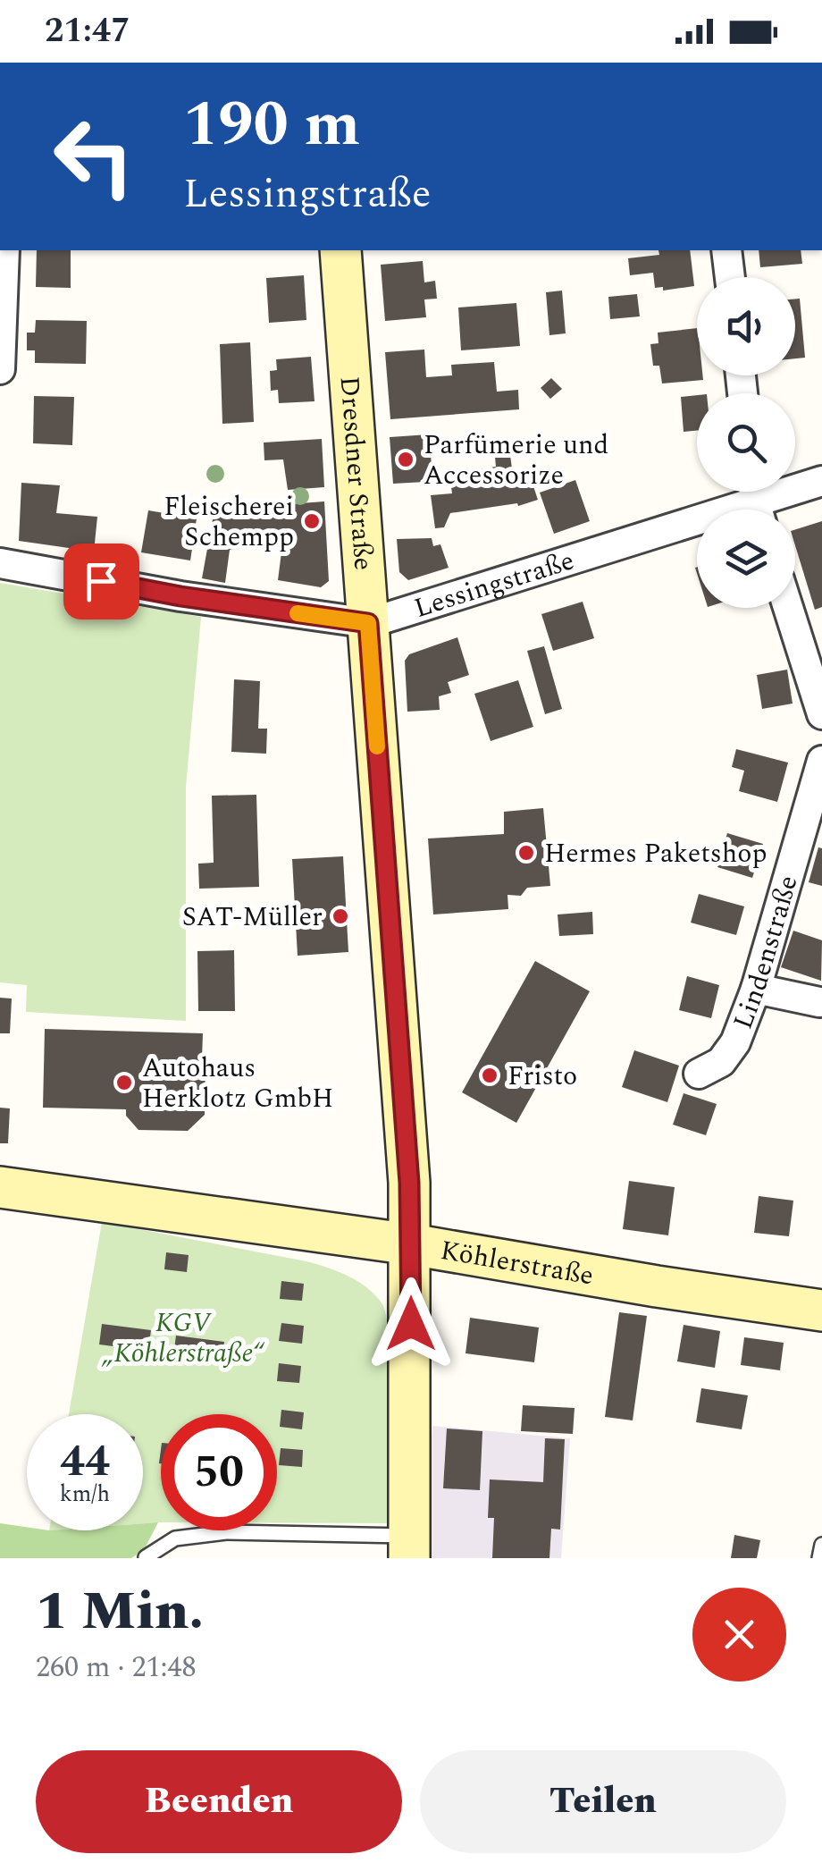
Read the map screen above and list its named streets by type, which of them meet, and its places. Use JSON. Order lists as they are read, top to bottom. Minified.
{"streets":{"main road":["Dresdner Straße","Köhlerstraße"],"street":["Lessingstraße","Lindenstraße"]},"crossings":[["Dresdner Straße","Lessingstraße"],["Dresdner Straße","Köhlerstraße"]],"parks":["KGV „Köhlerstraße“"],"places":["Parfümerie und Accessorize","Fleischerei Schempp","Hermes Paketshop","SAT-Müller","Fristo","Autohaus Herklotz GmbH"],"page":{"status":"21:47","turn":["190 m","Lessingstraße"],"speed":"44 km/h","limit":"50","heading":["1 Min.","260 m · 21:48"],"buttons":["Beenden","Teilen"]}}
